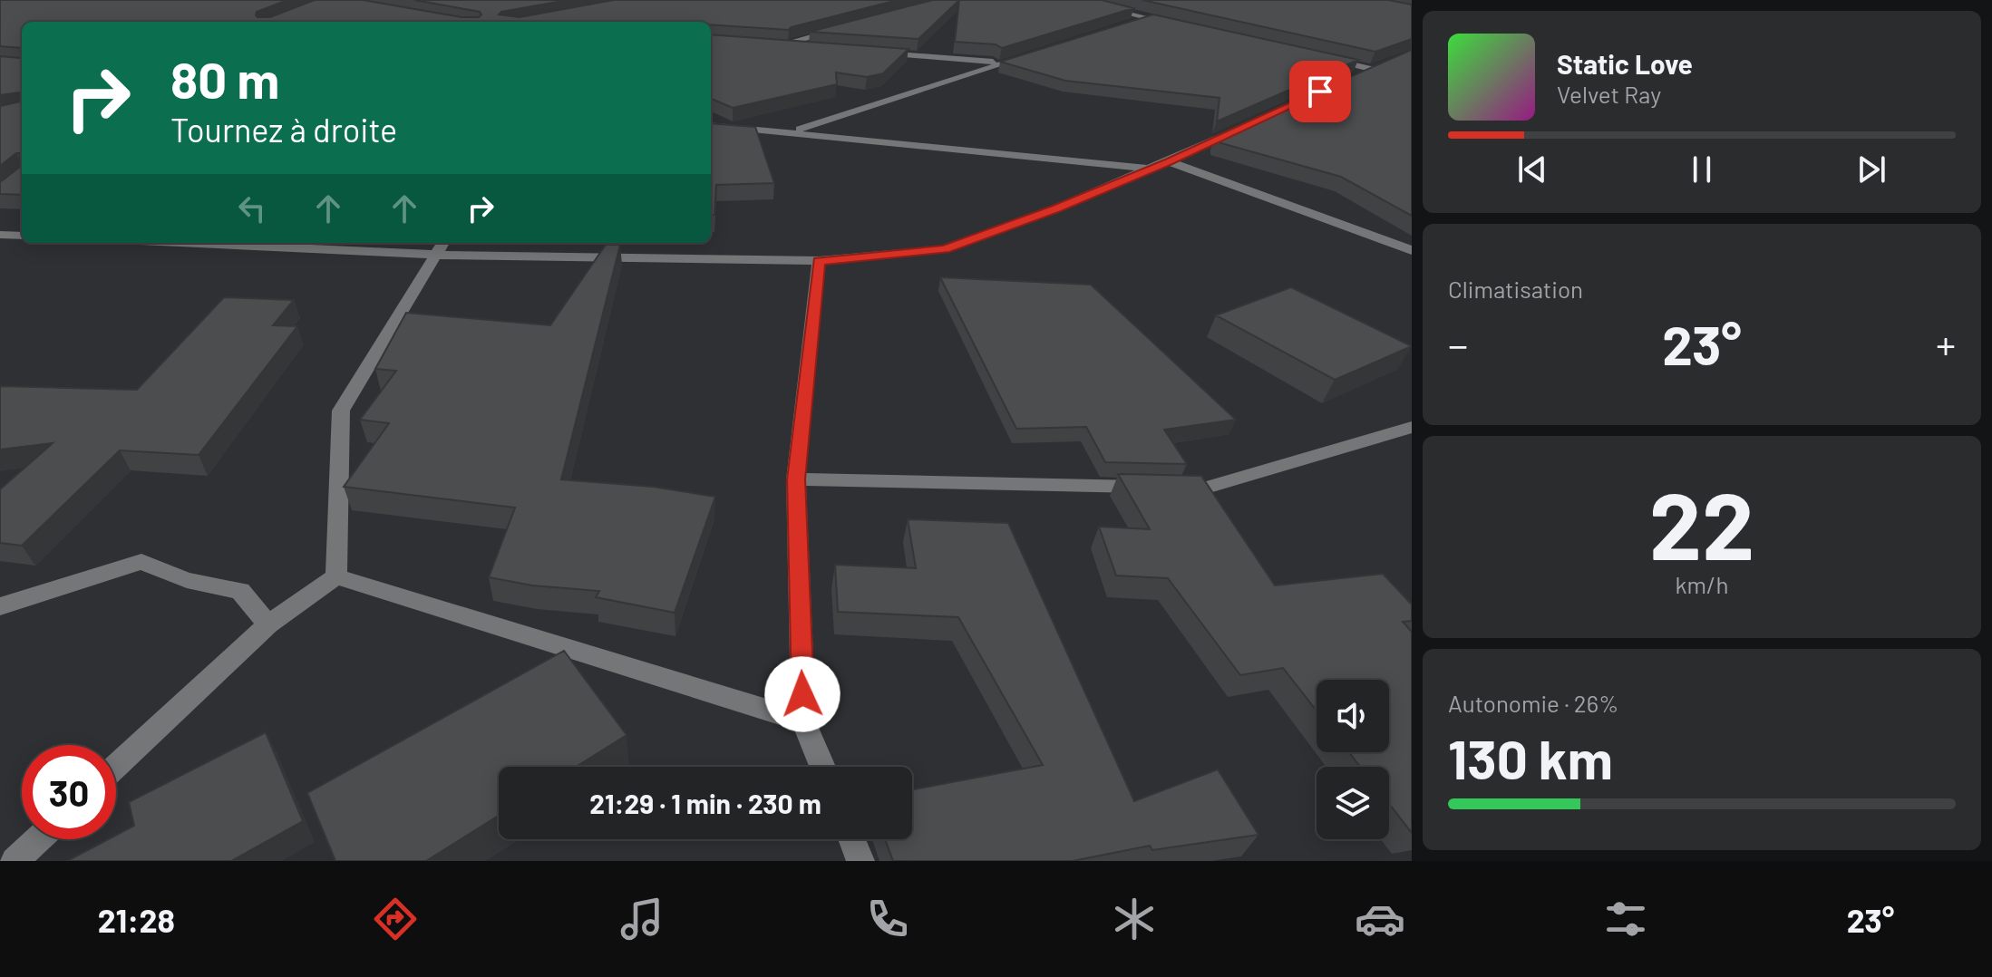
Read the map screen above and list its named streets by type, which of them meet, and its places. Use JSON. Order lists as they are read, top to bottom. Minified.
{"page":{"turn":["80 m","Tournez à droite"],"song":["Static Love","Velvet Ray"],"tile":["Climatisation",["22","km/h"],["Autonomie · 26%","130 km"]],"heat":["−","23°","+"],"limit":"30","trip":"21:29 · 1 min · 230 m","tabs":["21:28","23°"]}}
